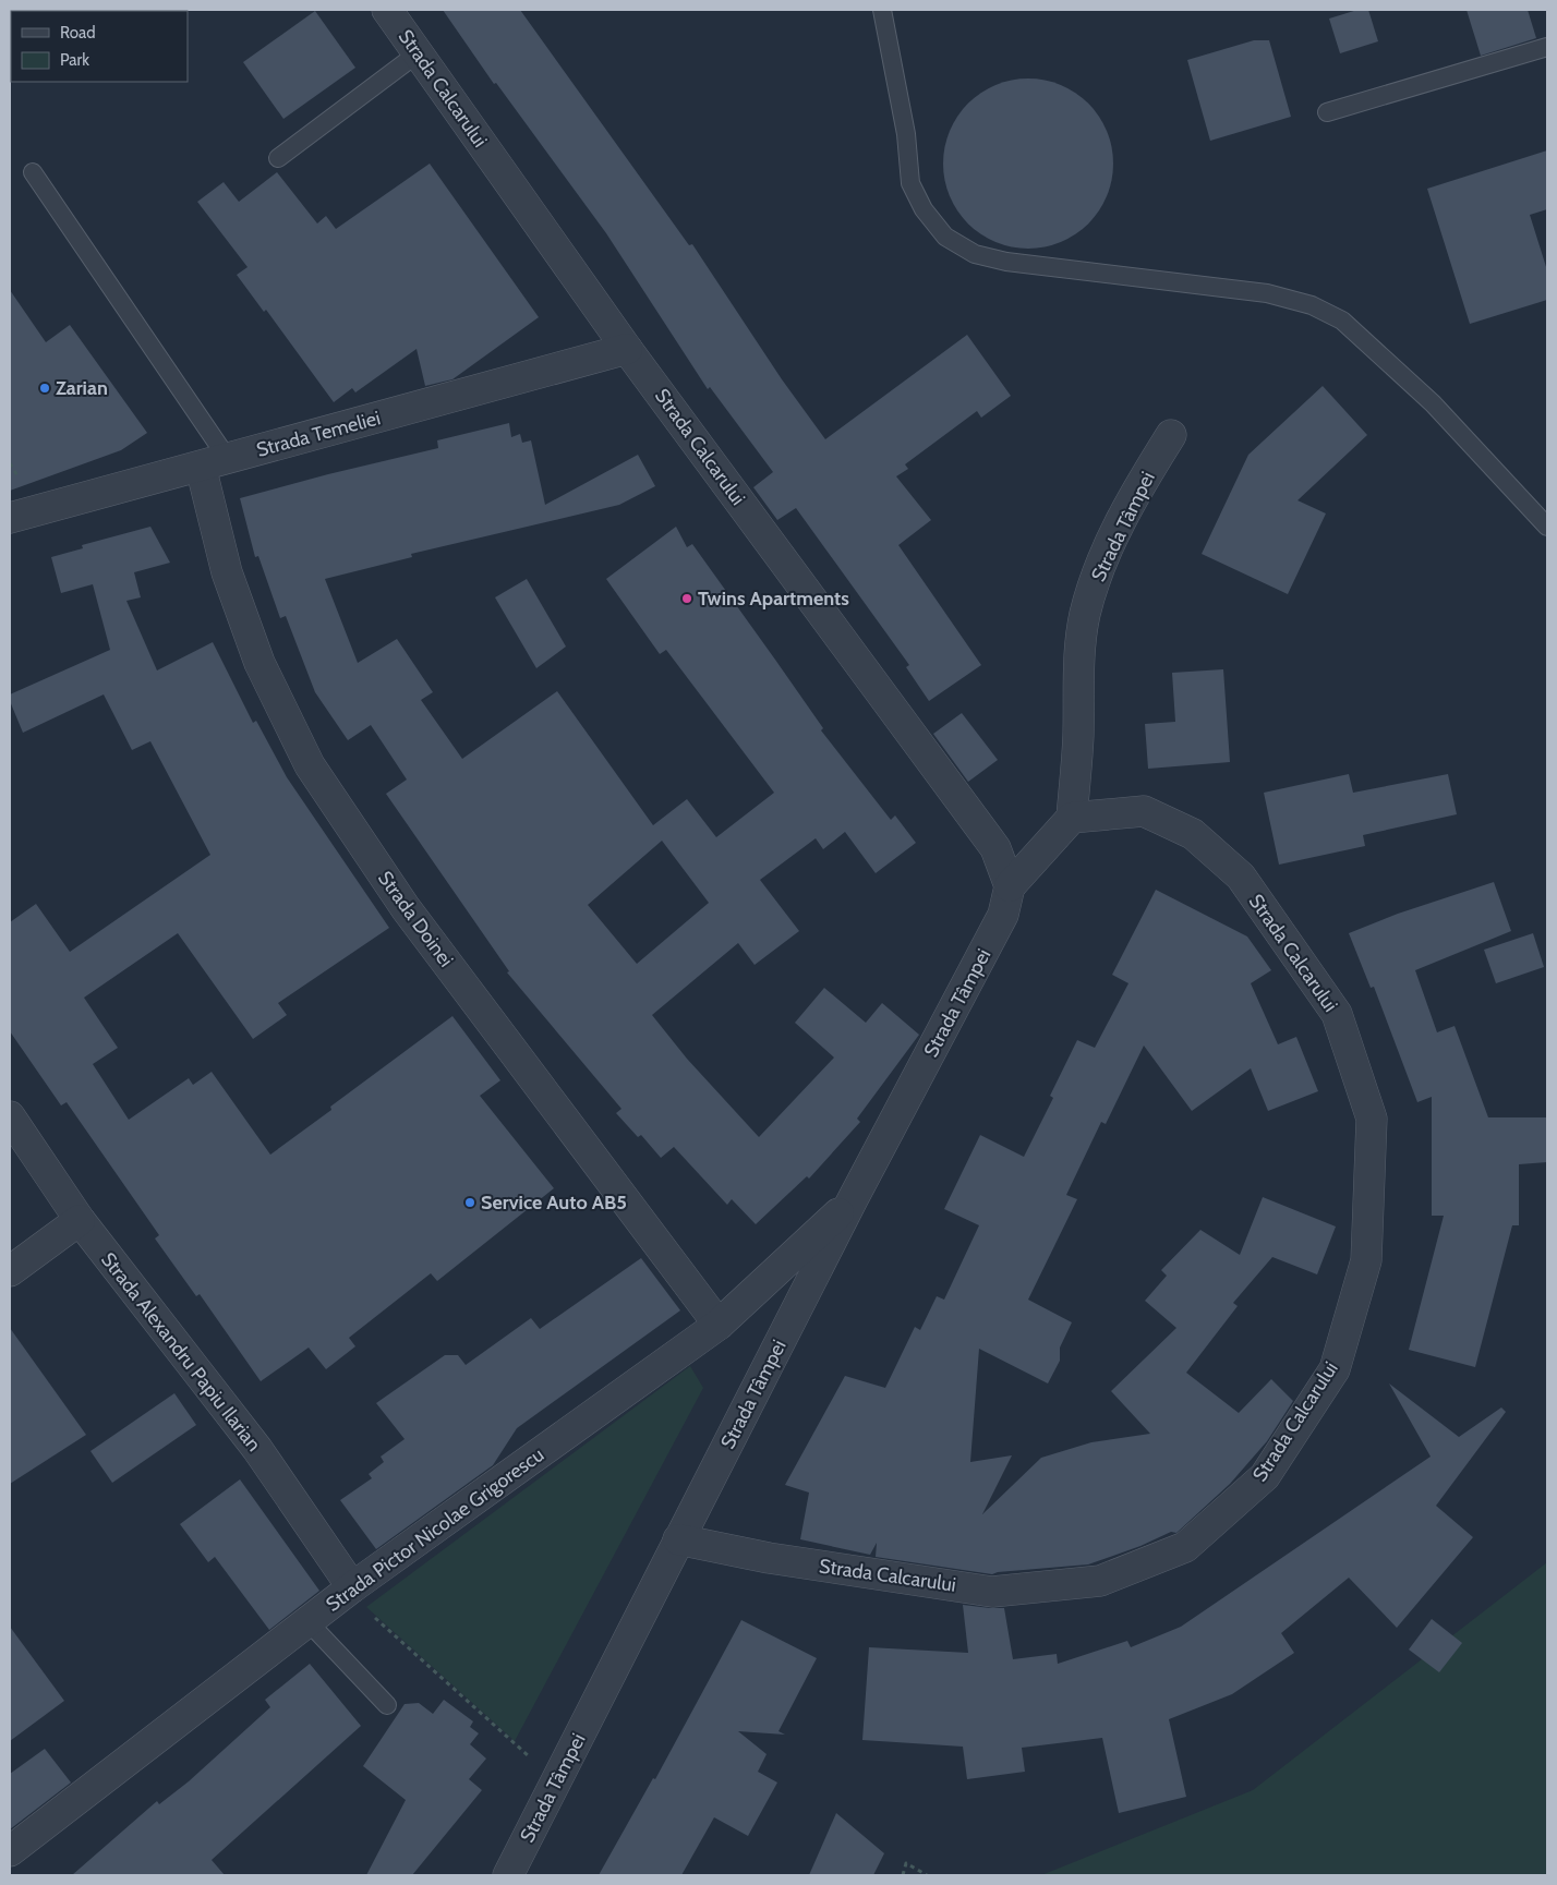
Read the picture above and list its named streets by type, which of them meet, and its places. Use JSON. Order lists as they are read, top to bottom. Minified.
{"streets":{"street":["Strada Calcarului","Strada Temeliei","Strada Tâmpei","Strada Doinei","Strada Alexandru Papiu Ilarian","Strada Pictor Nicolae Grigorescu"]},"crossings":[["Strada Calcarului","Strada Temeliei"],["Strada Calcarului","Strada Tâmpei"],["Strada Temeliei","Strada Doinei"],["Strada Tâmpei","Strada Pictor Nicolae Grigorescu"],["Strada Doinei","Strada Pictor Nicolae Grigorescu"],["Strada Alexandru Papiu Ilarian","Strada Pictor Nicolae Grigorescu"]],"places":["Zarian","Twins Apartments","Service Auto AB5"],"legend":["Road","Park"]}
